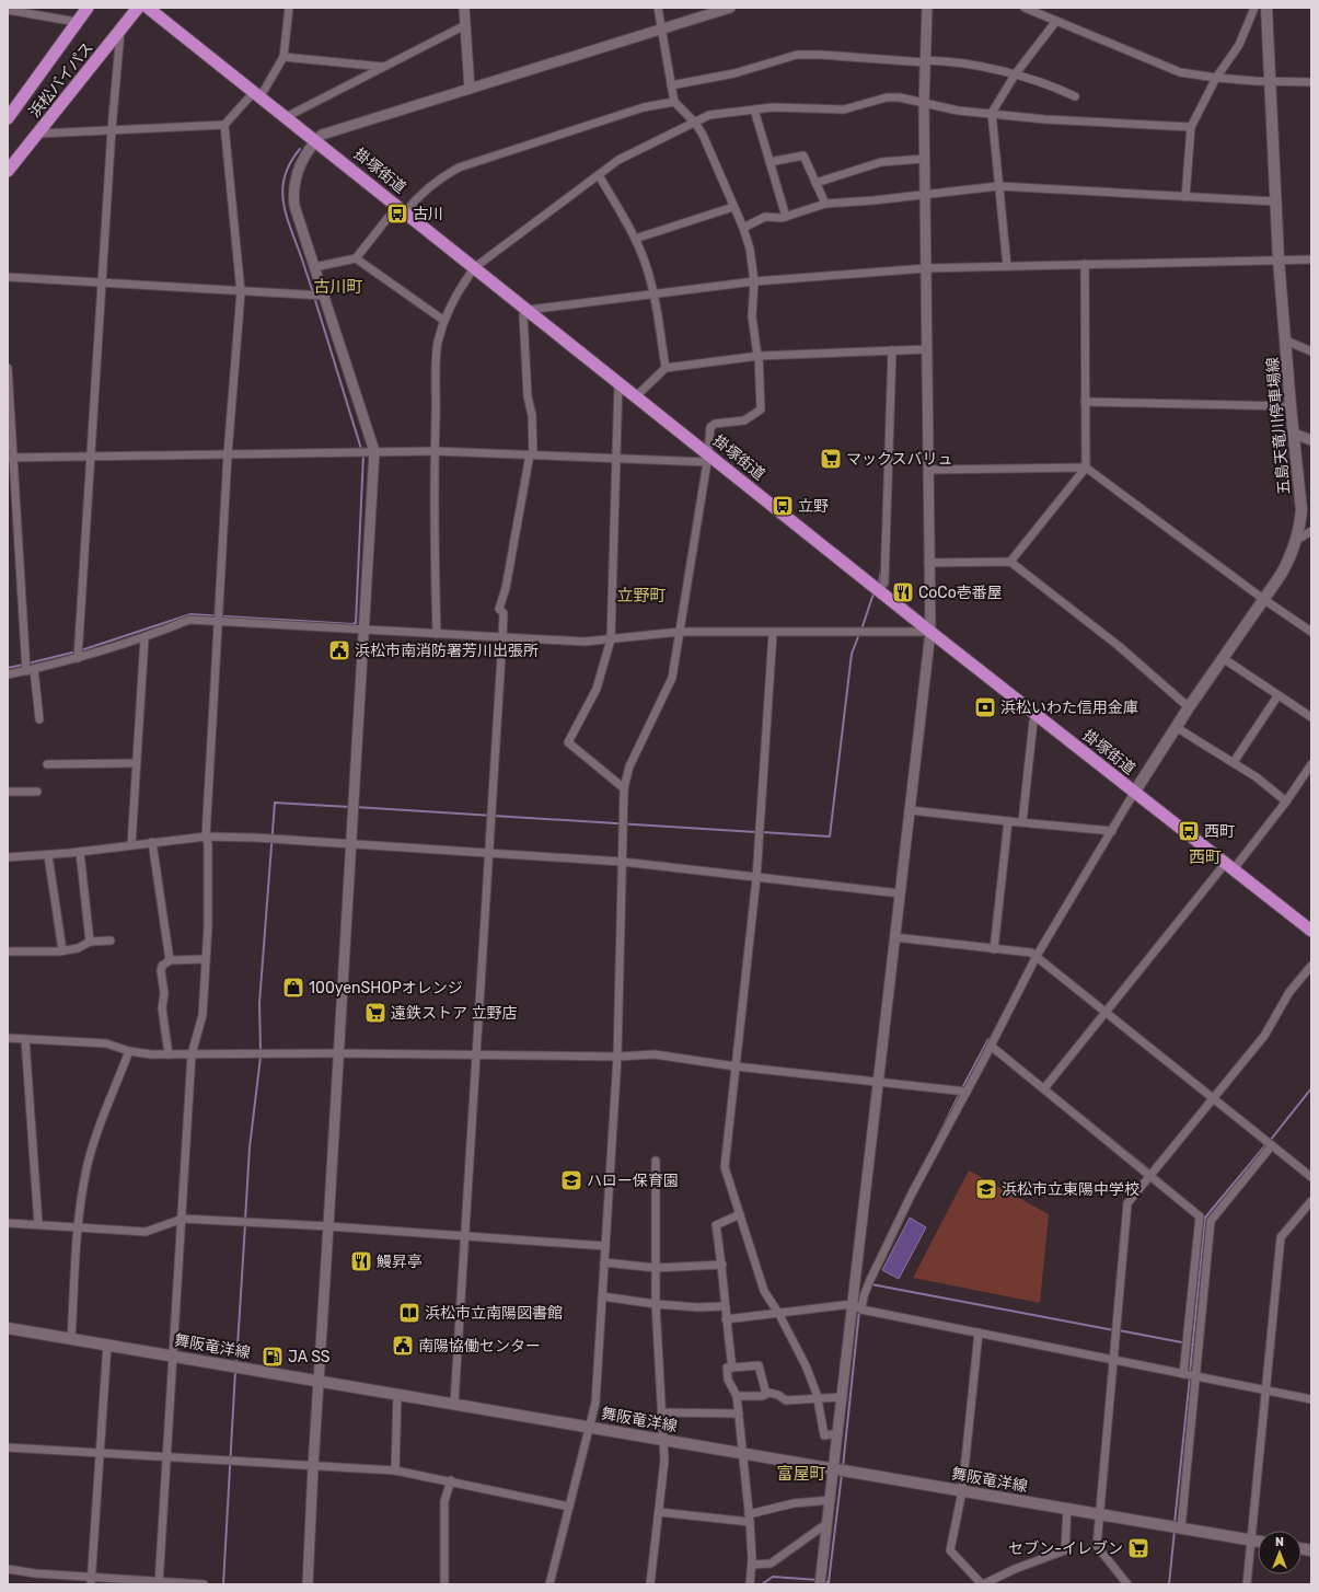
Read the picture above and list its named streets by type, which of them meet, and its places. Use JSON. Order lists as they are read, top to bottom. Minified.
{"streets":{"highway":["浜松バイパス","掛塚街道"],"main road":["五島天竜川停車場線","舞阪竜洋線"]},"crossings":[["掛塚街道","五島天竜川停車場線"]],"districts":["古川町","立野町","西町","富屋町"],"places":{"bus stop":["古川","立野","西町"],"supermarket":["マックスバリュ","遠鉄ストア 立野店","セブン-イレブン"],"restaurant":["CoCo壱番屋","鰻昇亭"],"public building":["浜松市南消防署芳川出張所","南陽協働センター"],"bank":["浜松いわた信用金庫"],"shop":["100yenSHOPオレンジ"],"school or university":["ハロー保育園","浜松市立東陽中学校"],"library":["浜松市立南陽図書館"],"fuel station":["JA SS"]},"north":"top"}
